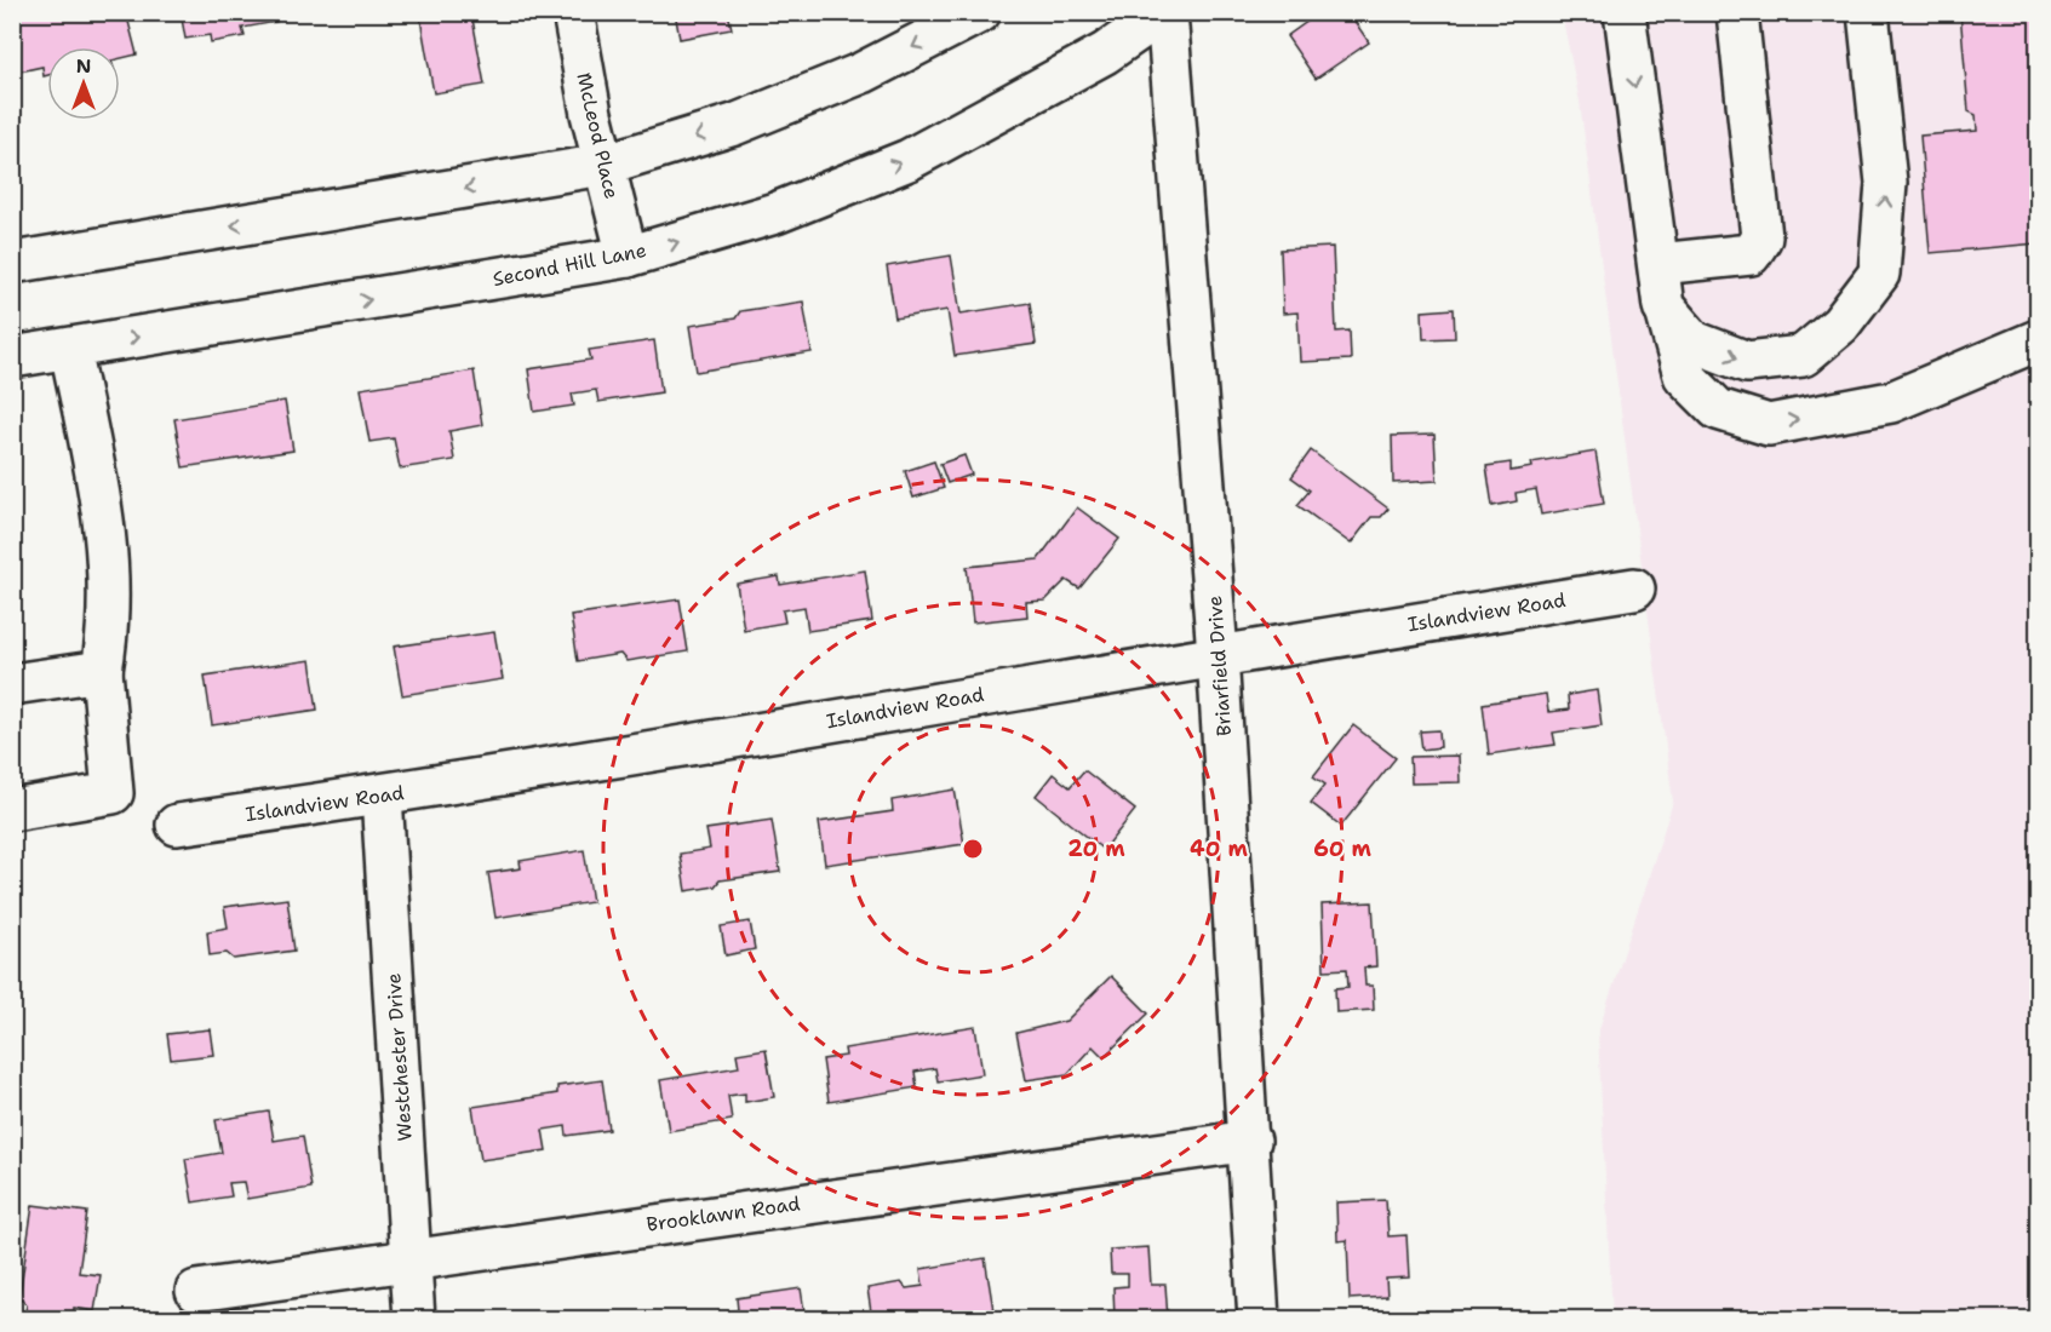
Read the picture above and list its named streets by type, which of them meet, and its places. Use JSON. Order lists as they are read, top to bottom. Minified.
{"streets":{"street":["McLeod Place","Second Hill Lane","Islandview Road","Briarfield Drive","Westchester Drive","Brooklawn Road"]},"crossings":[["McLeod Place","Second Hill Lane"],["Second Hill Lane","Briarfield Drive"],["Islandview Road","Briarfield Drive"],["Islandview Road","Westchester Drive"],["Briarfield Drive","Brooklawn Road"],["Westchester Drive","Brooklawn Road"]],"north":"top","rings":["20 m","40 m","60 m"]}
